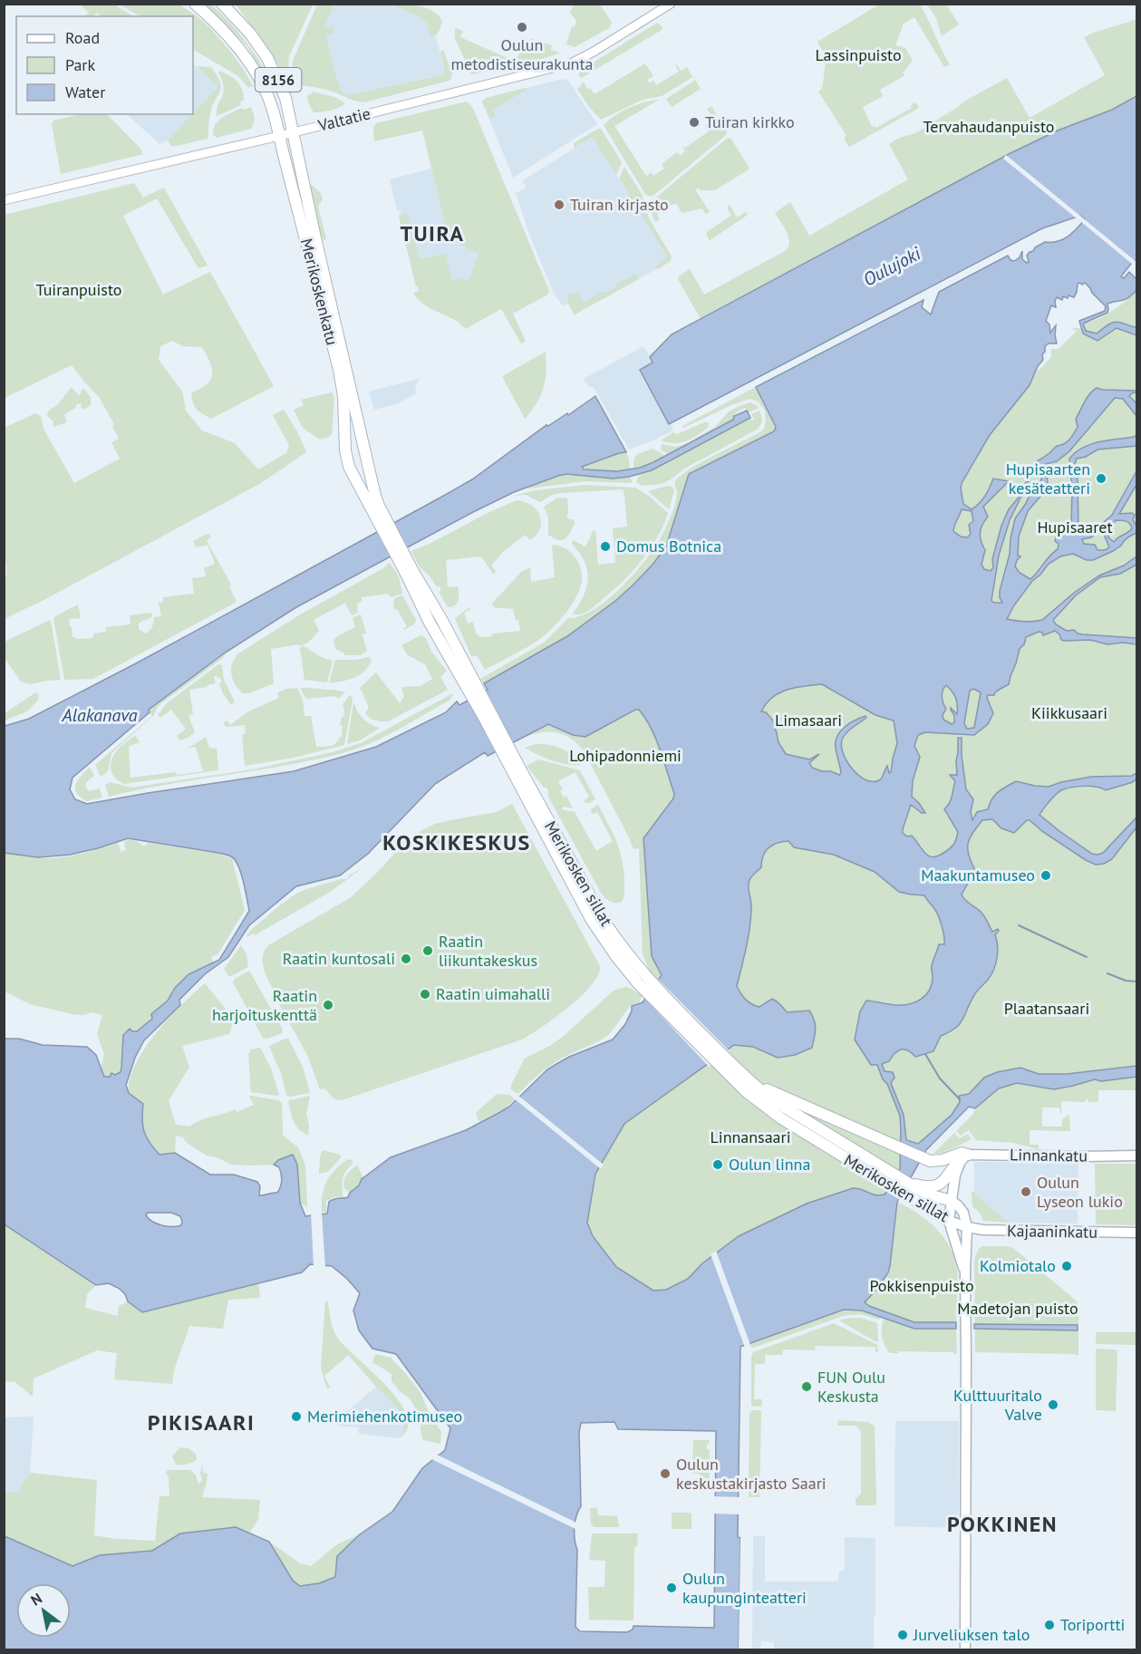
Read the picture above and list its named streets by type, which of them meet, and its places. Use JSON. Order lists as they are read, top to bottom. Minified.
{"streets":{"main road":["8156","Merikoskenkatu","Merikosken sillat","Linnankatu","Kajaaninkatu"],"street":["Valtatie"]},"crossings":[["8156","Valtatie"],["8156","Merikoskenkatu"],["Valtatie","Merikoskenkatu"],["Merikoskenkatu","Merikosken sillat"],["Merikosken sillat","Kajaaninkatu"]],"districts":["TUIRA","KOSKIKESKUS","PIKISAARI","POKKINEN"],"water":["Oulujoki","Alakanava"],"parks":["Lassinpuisto","Tervahaudanpuisto","Tuiranpuisto","Hupisaaret","Kiikkusaari","Limasaari","Lohipadonniemi","Plaatansaari","Linnansaari","Pokkisenpuisto","Madetojan puisto"],"places":["Oulun metodistiseurakunta","Tuiran kirkko","Tuiran kirjasto","Hupisaarten kesäteatteri","Domus Botnica","Maakuntamuseo","Raatin liikuntakeskus","Raatin kuntosali","Raatin uimahalli","Raatin harjoituskenttä","Oulun linna","Oulun Lyseon lukio","Kolmiotalo","FUN Oulu Keskusta","Kulttuuritalo Valve","Merimiehenkotimuseo","Oulun keskustakirjasto Saari","Oulun kaupunginteatteri","Toriportti","Jurveliuksen talo"],"legend":["Road","Park","Water"],"north":"top left"}
